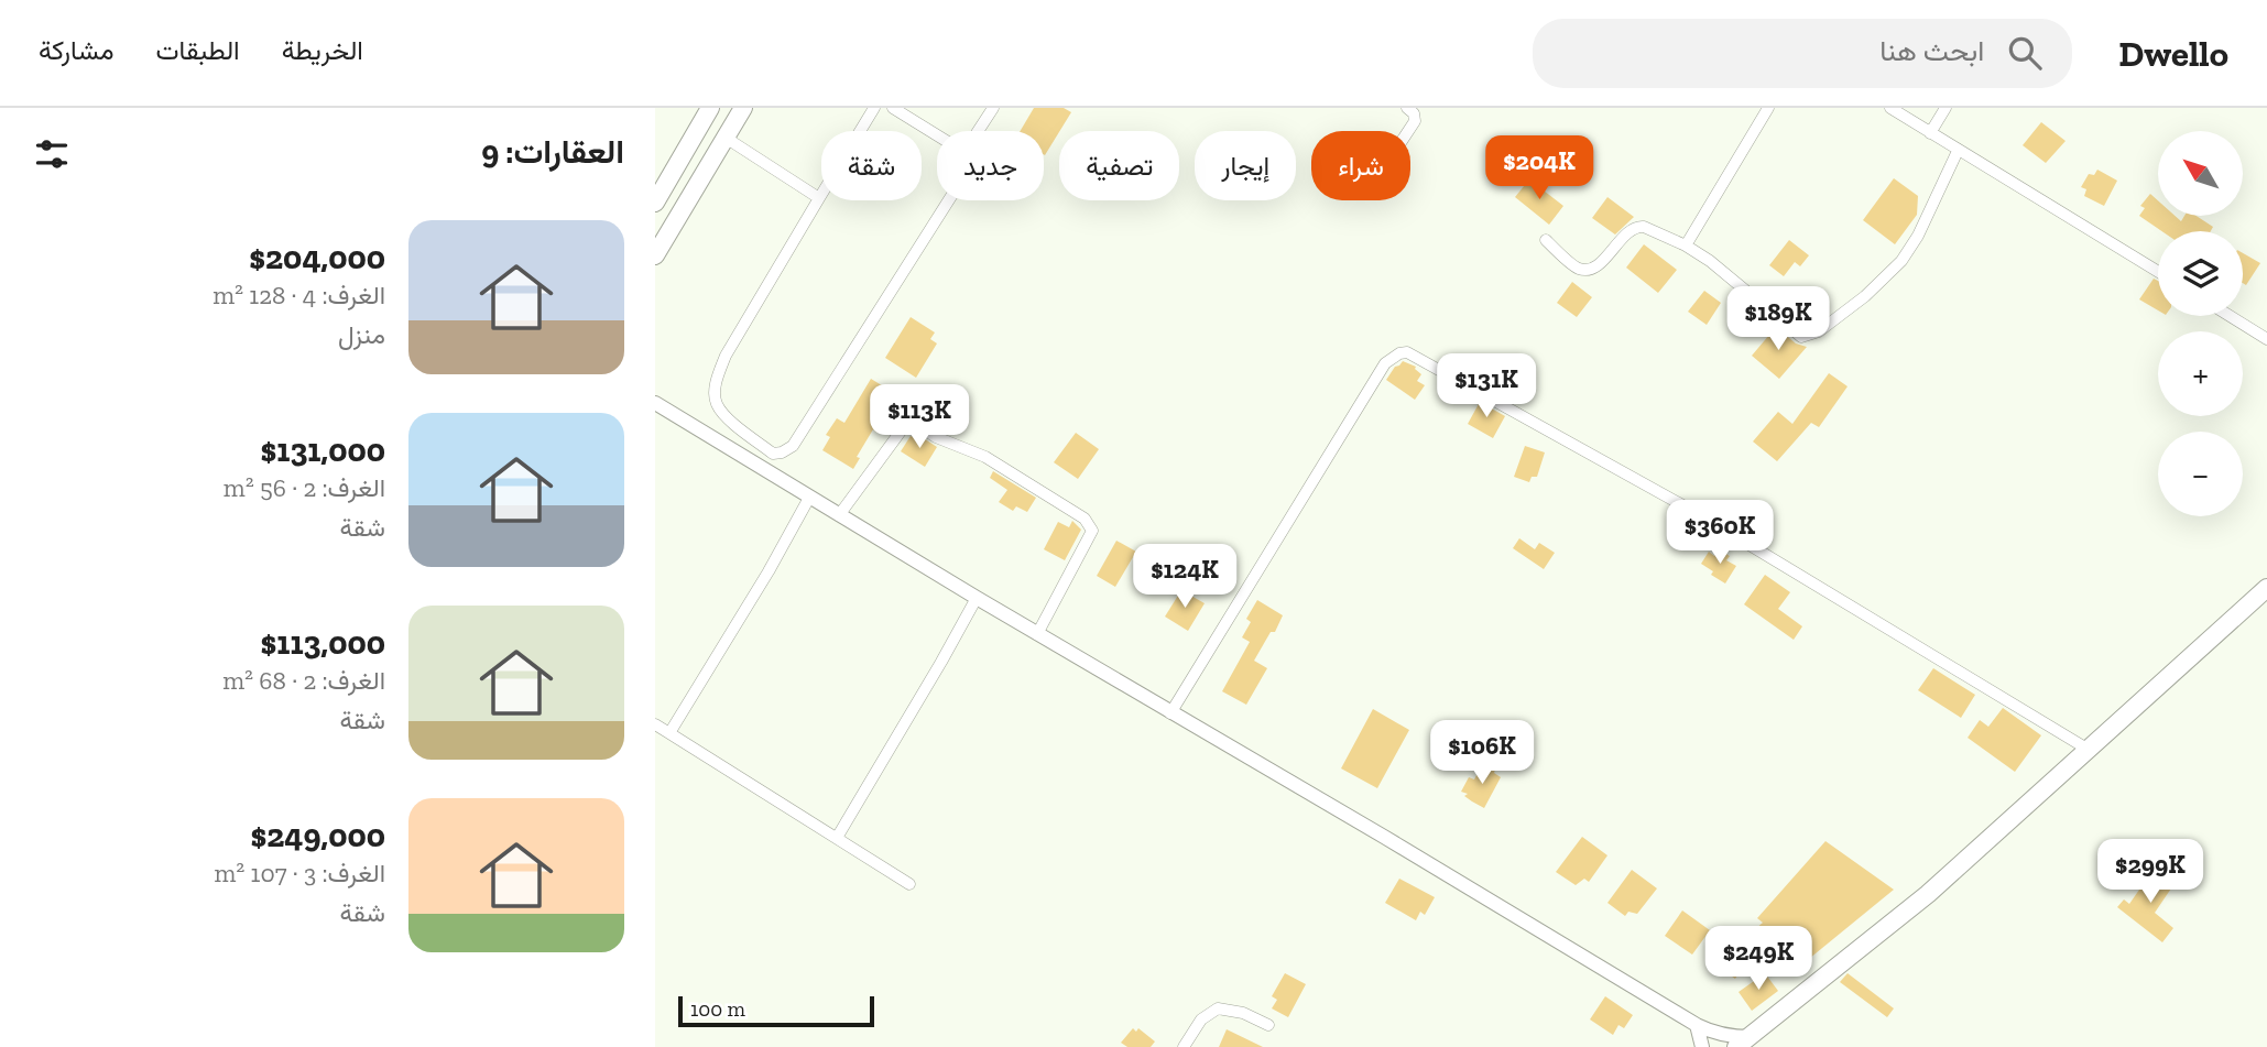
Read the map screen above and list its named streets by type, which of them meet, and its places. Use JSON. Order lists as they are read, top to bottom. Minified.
{"scale_bar":"100 m","north":"top left","page":{"header":"Dwello","search":"ابحث هنا","nav":["الخريطة","الطبقات","مشاركة"],"heading":"العقارات: 9","map_buttons":["+","−"],"chip":["شراء","إيجار","تصفية","جديد","شقة"],"price":["$204K","$189K","$131K","$113K","$360K","$124K","$106K","$299K","$249K"],"list":[{"name":"$204,000","note":"الغرف: 4 · 128 m² · منزل"},{"name":"$131,000","note":"الغرف: 2 · 56 m² · شقة"},{"name":"$113,000","note":"الغرف: 2 · 68 m² · شقة"},{"name":"$249,000","note":"الغرف: 3 · 107 m² · شقة"}],"scale":"100 m"}}
